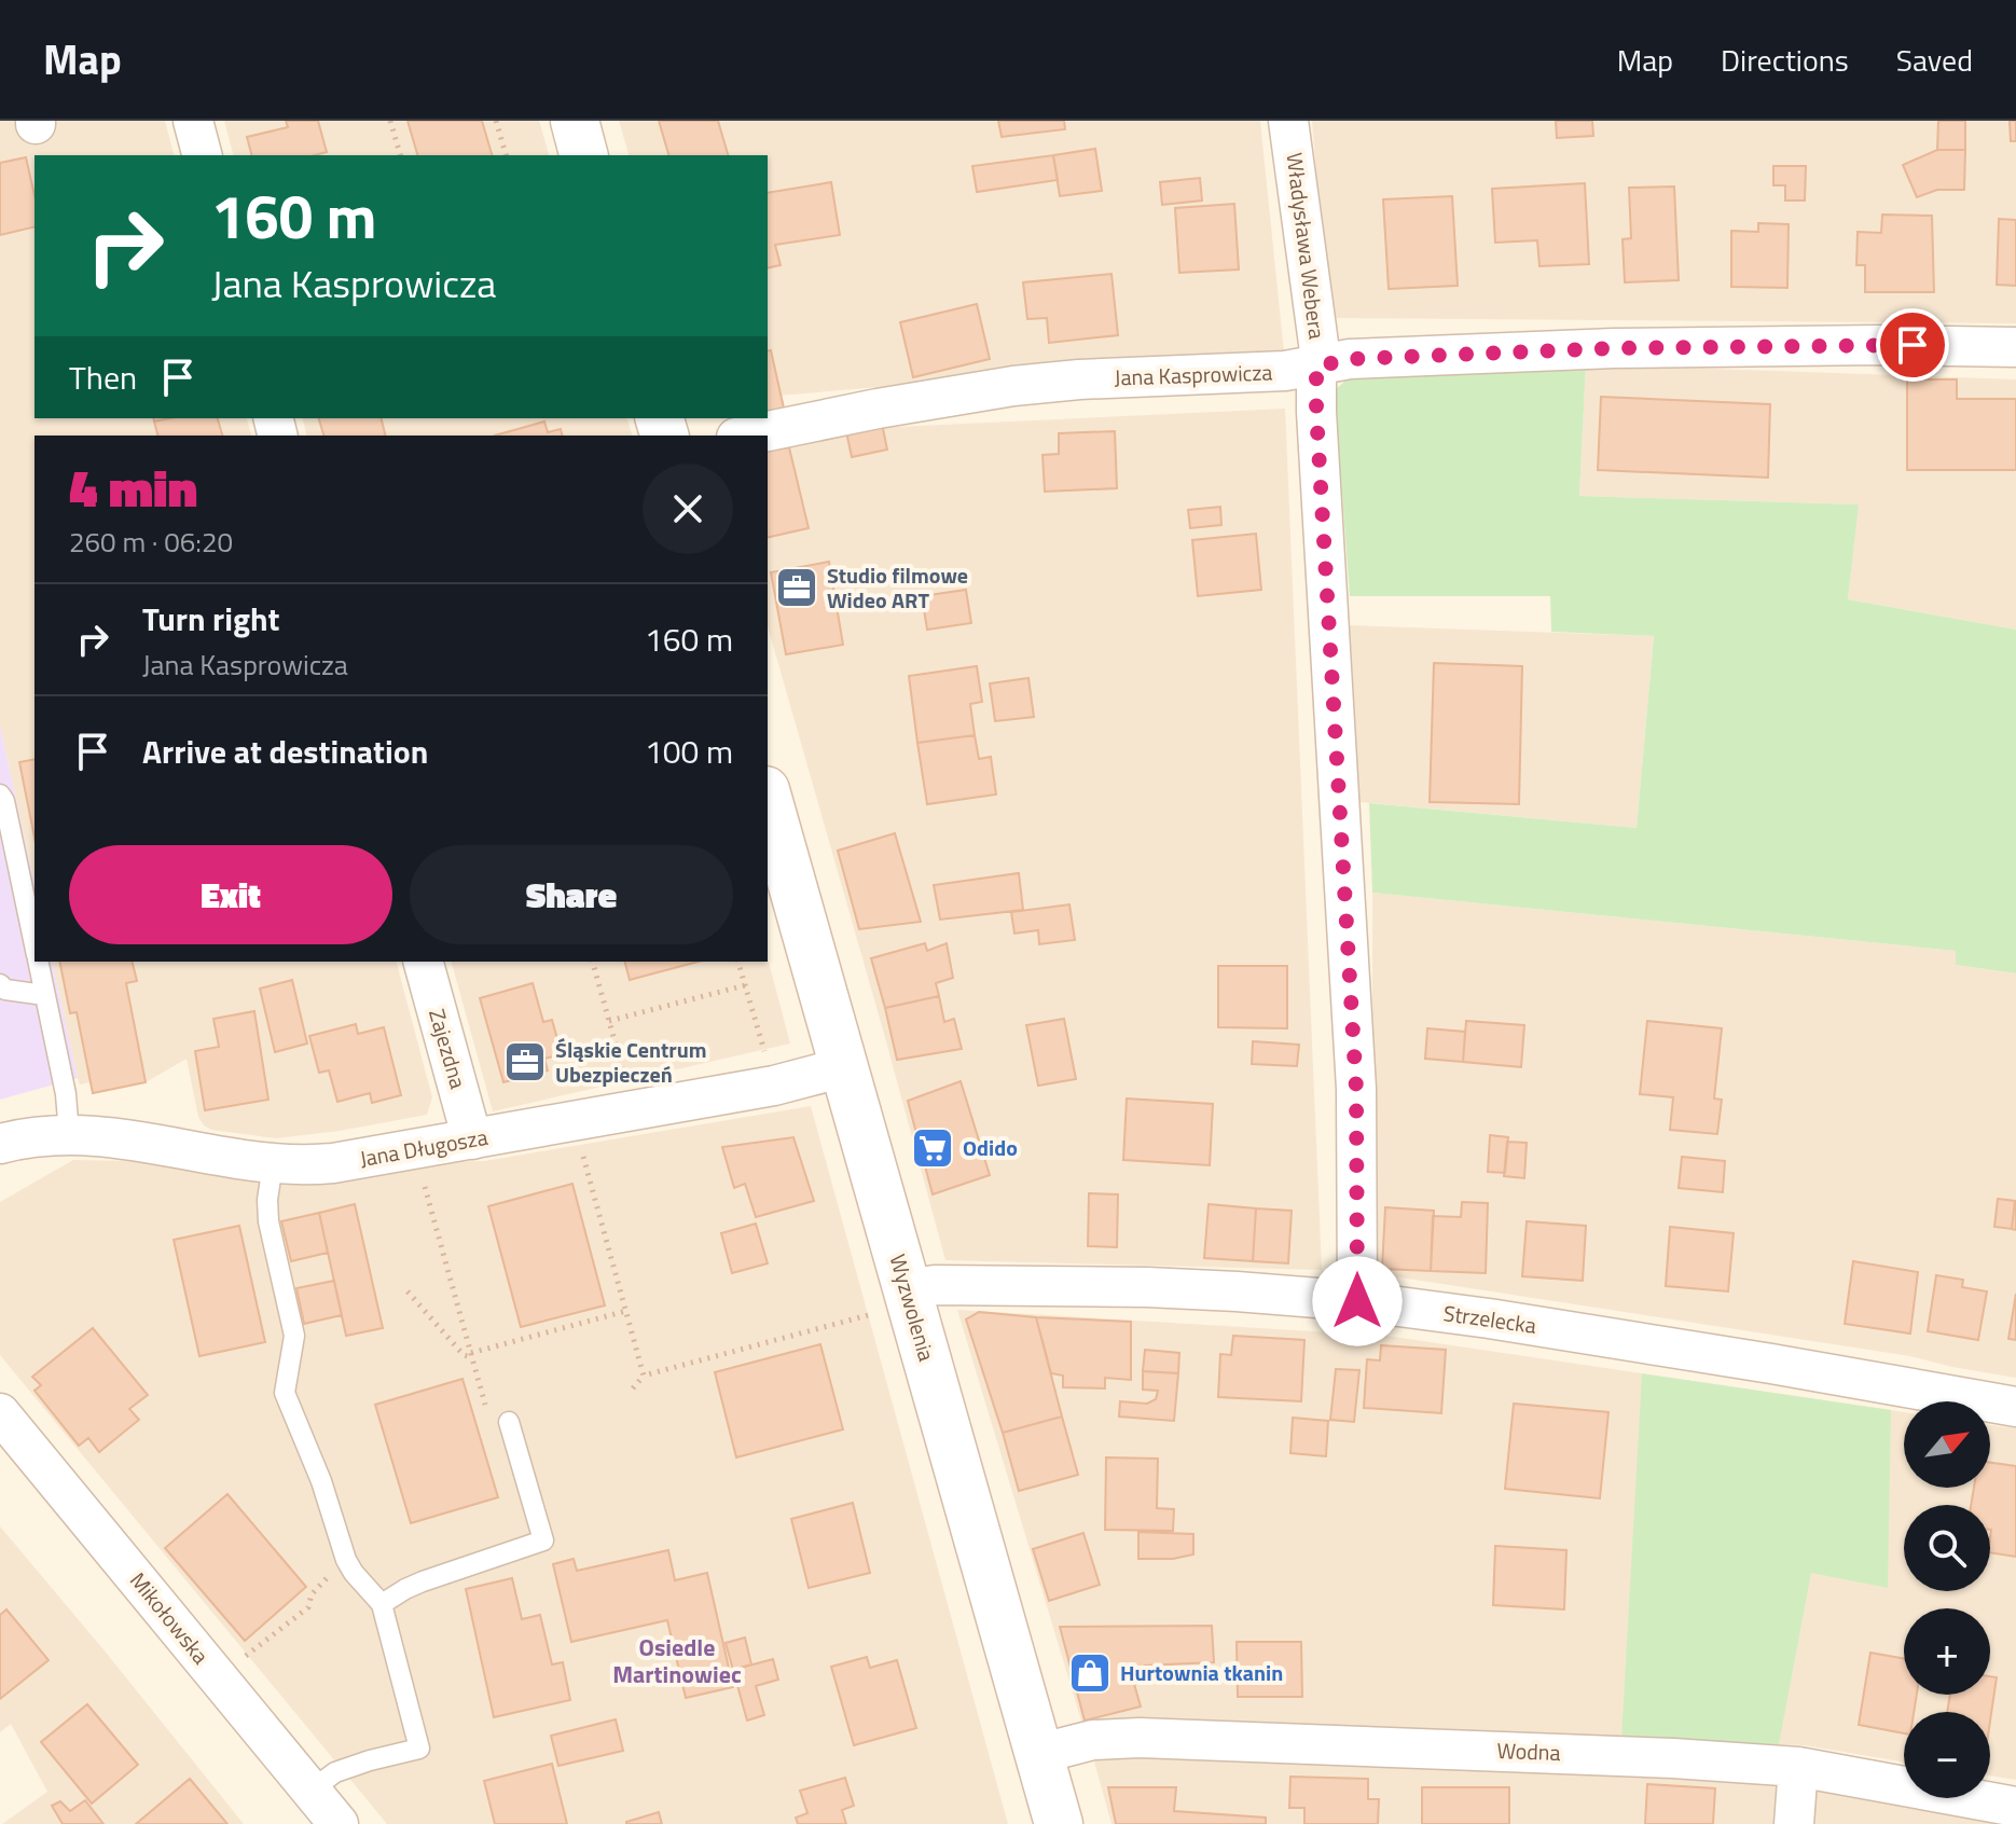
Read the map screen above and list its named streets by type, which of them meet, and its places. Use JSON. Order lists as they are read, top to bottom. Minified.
{"streets":{"main road":["Wyzwolenia"],"street":["Władysława Webera","Jana Kasprowicza","Zajezdna","Jana Długosza","Strzelecka","Mikołowska","Wodna"]},"crossings":[["Władysława Webera","Jana Kasprowicza"],["Władysława Webera","Strzelecka"],["Zajezdna","Jana Długosza"],["Jana Długosza","Wyzwolenia"],["Wyzwolenia","Strzelecka"],["Wyzwolenia","Wodna"]],"districts":["Osiedle Martinowiec"],"places":{"office":["Studio filmowe Wideo ART","Śląskie Centrum Ubezpieczeń"],"supermarket":["Odido"],"shop":["Hurtownia tkanin"]},"north":"top right","page":{"header":"Map","nav":["Map","Directions","Saved"],"turn":["160 m","Jana Kasprowicza"],"then":"Then","heading":["4 min","260 m · 06:20"],"list":[{"name":"Turn right","note":"Jana Kasprowicza","value":"160 m"},{"name":"Arrive at destination","value":"100 m"}],"buttons":["Exit","Share"],"map_buttons":["+","−"]}}
